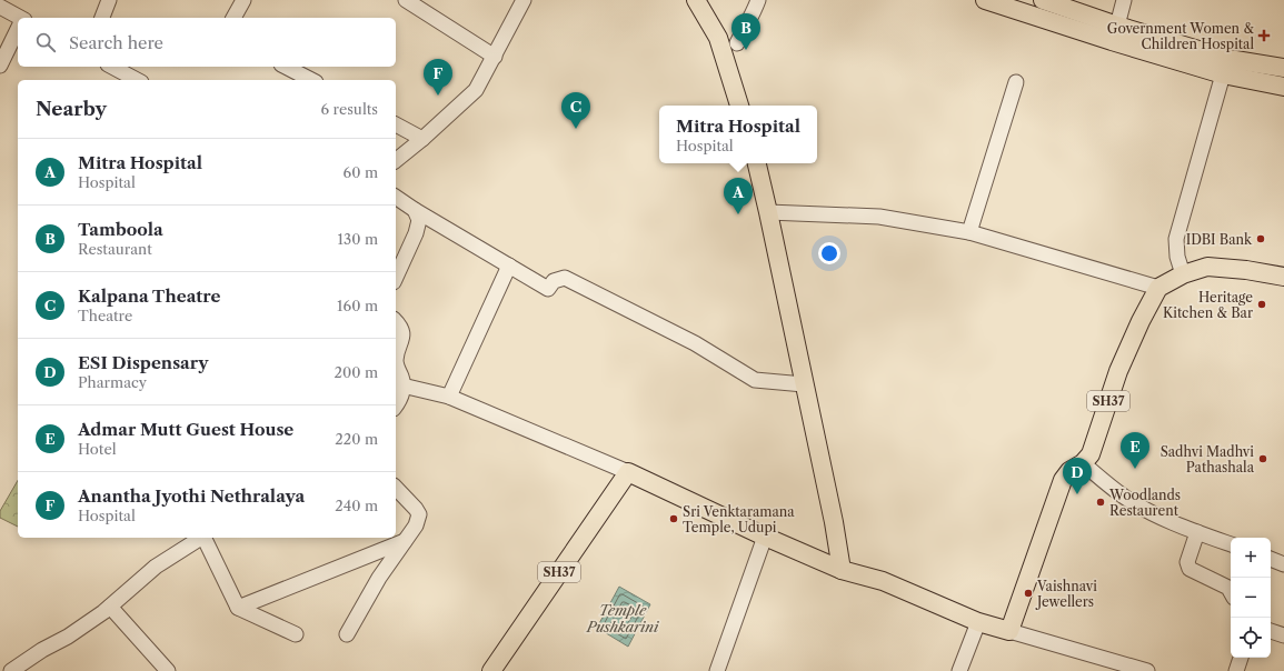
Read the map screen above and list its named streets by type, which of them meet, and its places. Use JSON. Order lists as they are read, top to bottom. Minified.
{"streets":{"main road":["SH37"]},"water":["Temple Pushkarini"],"places":{"health":["Government Women & Children Hospital"],"other":["IDBI Bank","Heritage Kitchen & Bar","Sadhvi Madhvi Pathashala","Woodlands Restaurent","Sri Venktaramana Temple, Udupi","Vaishnavi Jewellers"]},"page":{"pins":["B","F","C","A","E","D"],"search":"Search here","heading":["Nearby","6 results"],"popup":["Mitra Hospital","Hospital"],"list":[{"mark":"A","name":"Mitra Hospital","note":"Hospital","value":"60 m"},{"mark":"B","name":"Tamboola","note":"Restaurant","value":"130 m"},{"mark":"C","name":"Kalpana Theatre","note":"Theatre","value":"160 m"},{"mark":"D","name":"ESI Dispensary","note":"Pharmacy","value":"200 m"},{"mark":"E","name":"Admar Mutt Guest House","note":"Hotel","value":"220 m"},{"mark":"F","name":"Anantha Jyothi Nethralaya","note":"Hospital","value":"240 m"}],"map_buttons":["+","−"]}}
